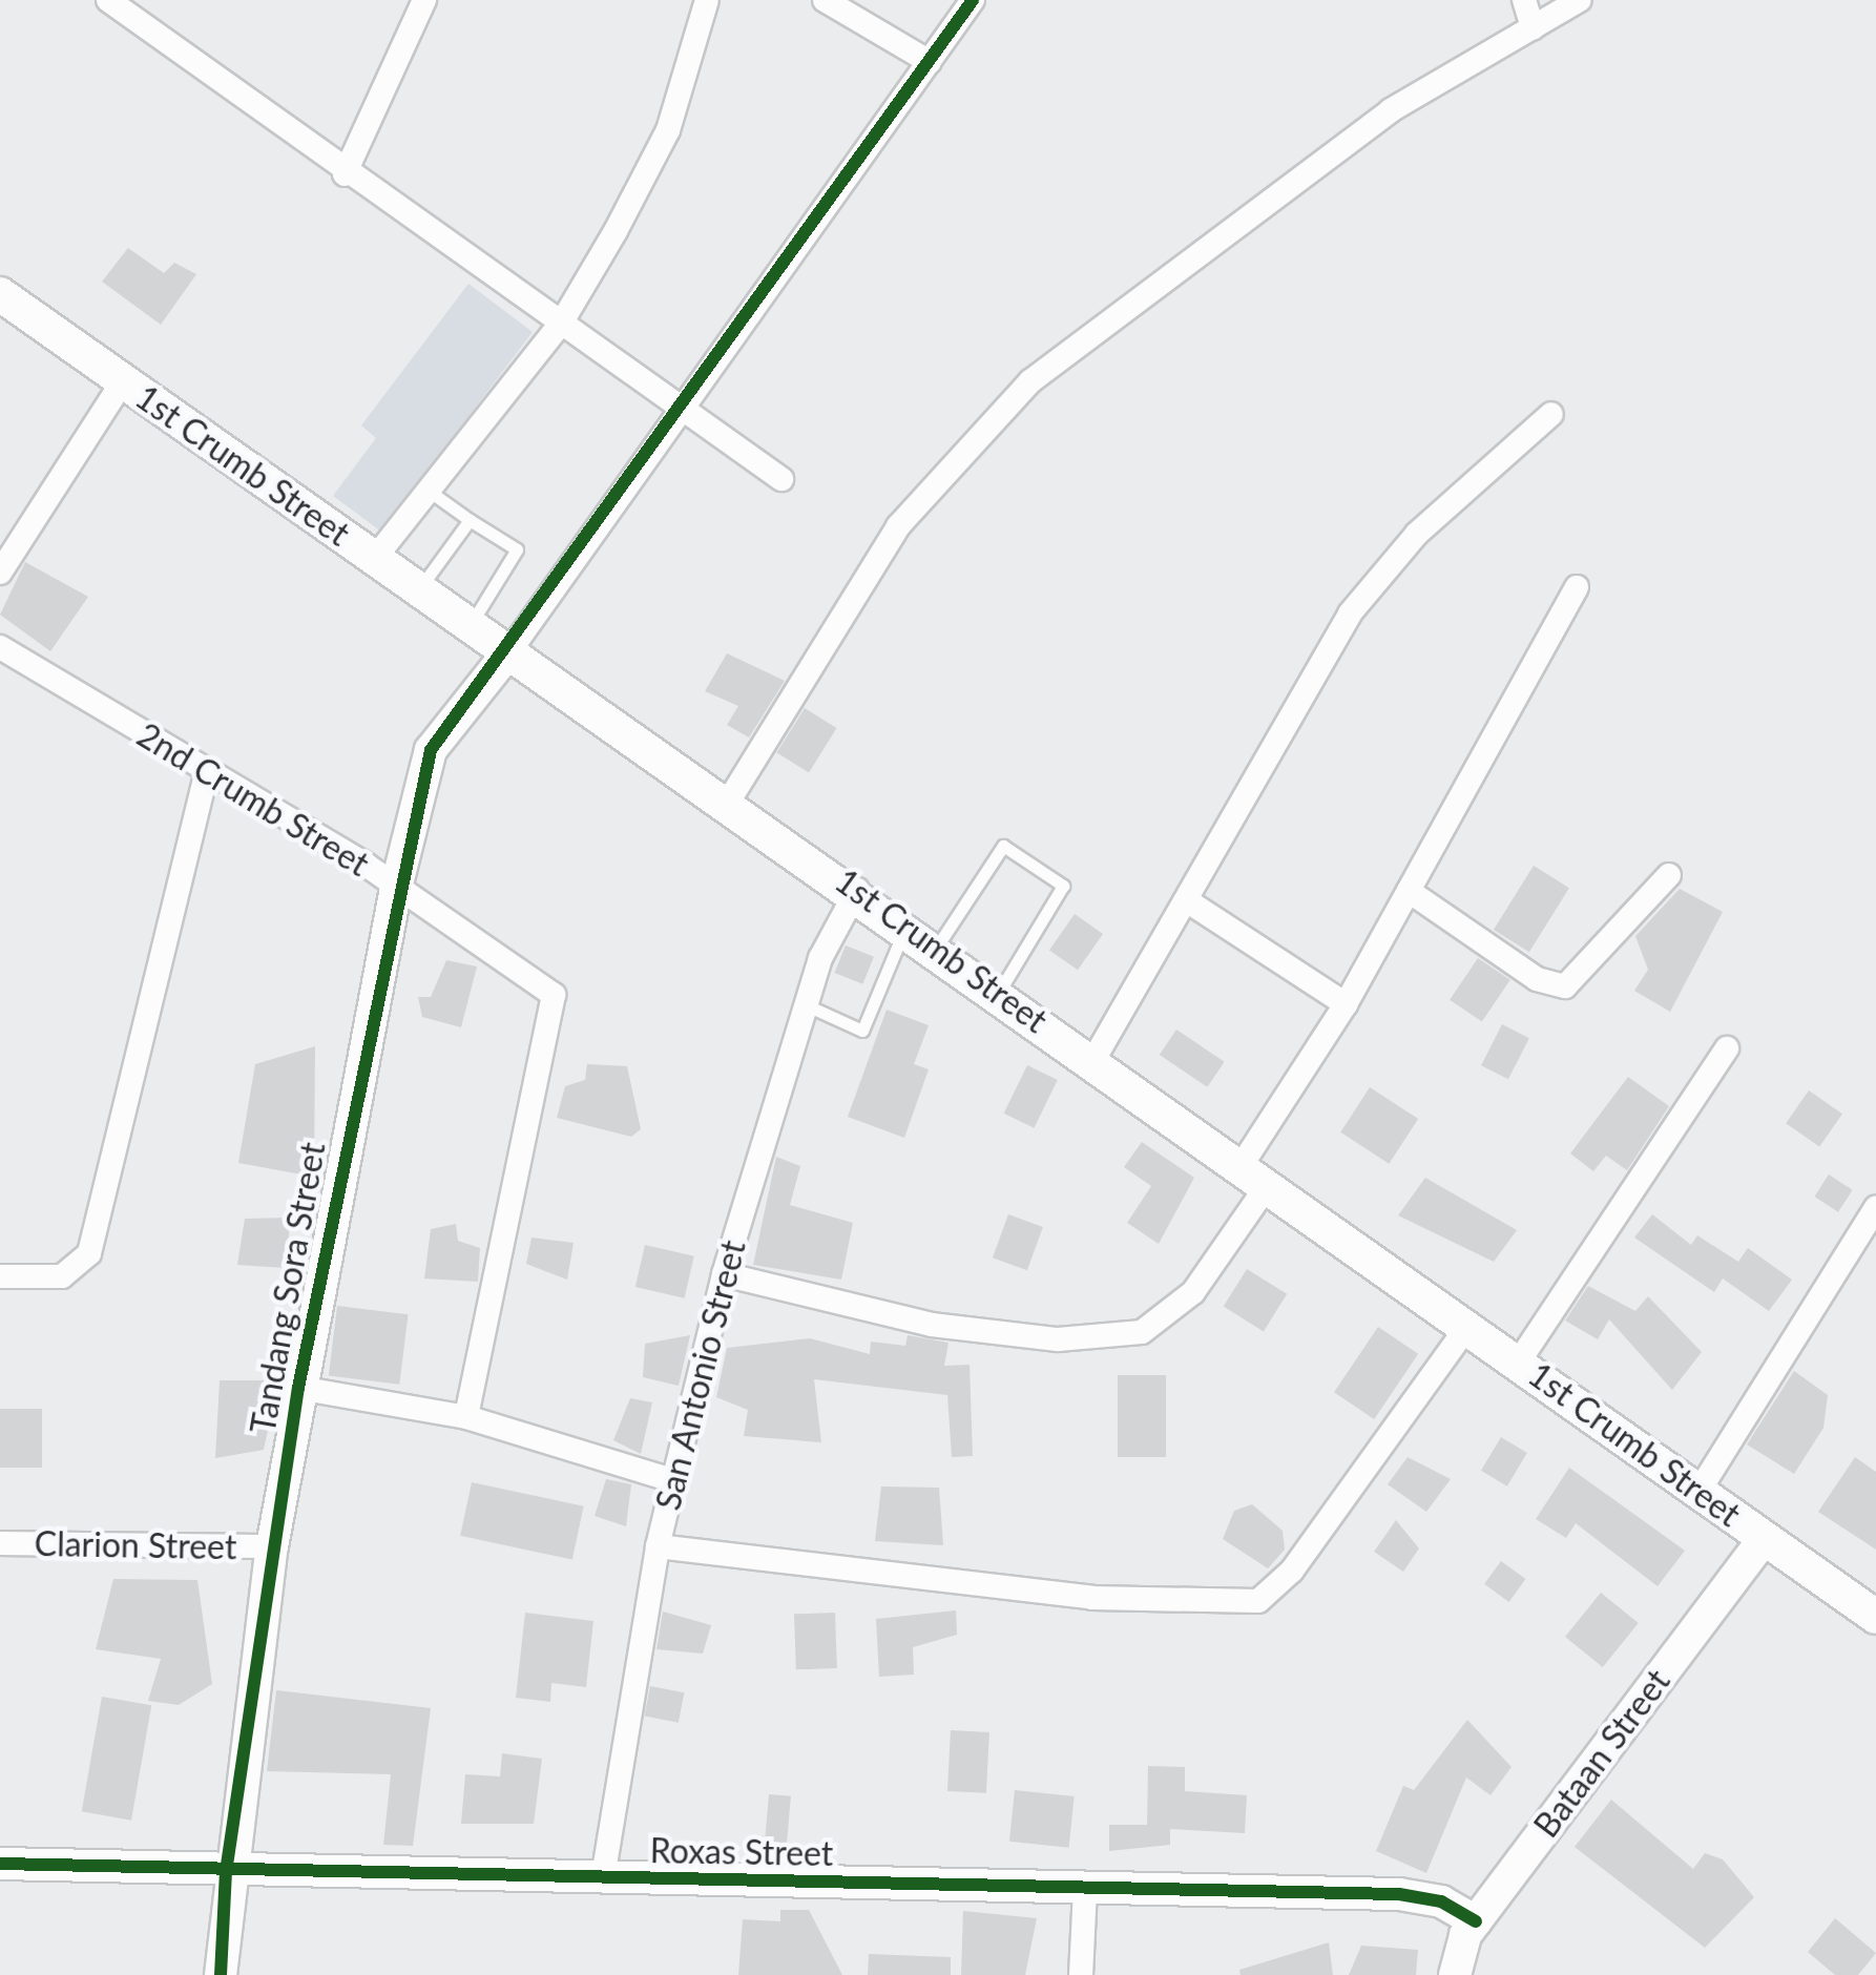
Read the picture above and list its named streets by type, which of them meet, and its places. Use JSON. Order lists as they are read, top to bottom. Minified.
{"streets":{"main road":["1st Crumb Street"],"street":["2nd Crumb Street","Tandang Sora Street","San Antonio Street","Clarion Street","Bataan Street","Roxas Street"]},"crossings":[["1st Crumb Street","Tandang Sora Street"],["1st Crumb Street","San Antonio Street"],["1st Crumb Street","Bataan Street"],["2nd Crumb Street","Tandang Sora Street"],["Tandang Sora Street","Clarion Street"],["Tandang Sora Street","Roxas Street"],["San Antonio Street","Roxas Street"],["Bataan Street","Roxas Street"]]}
